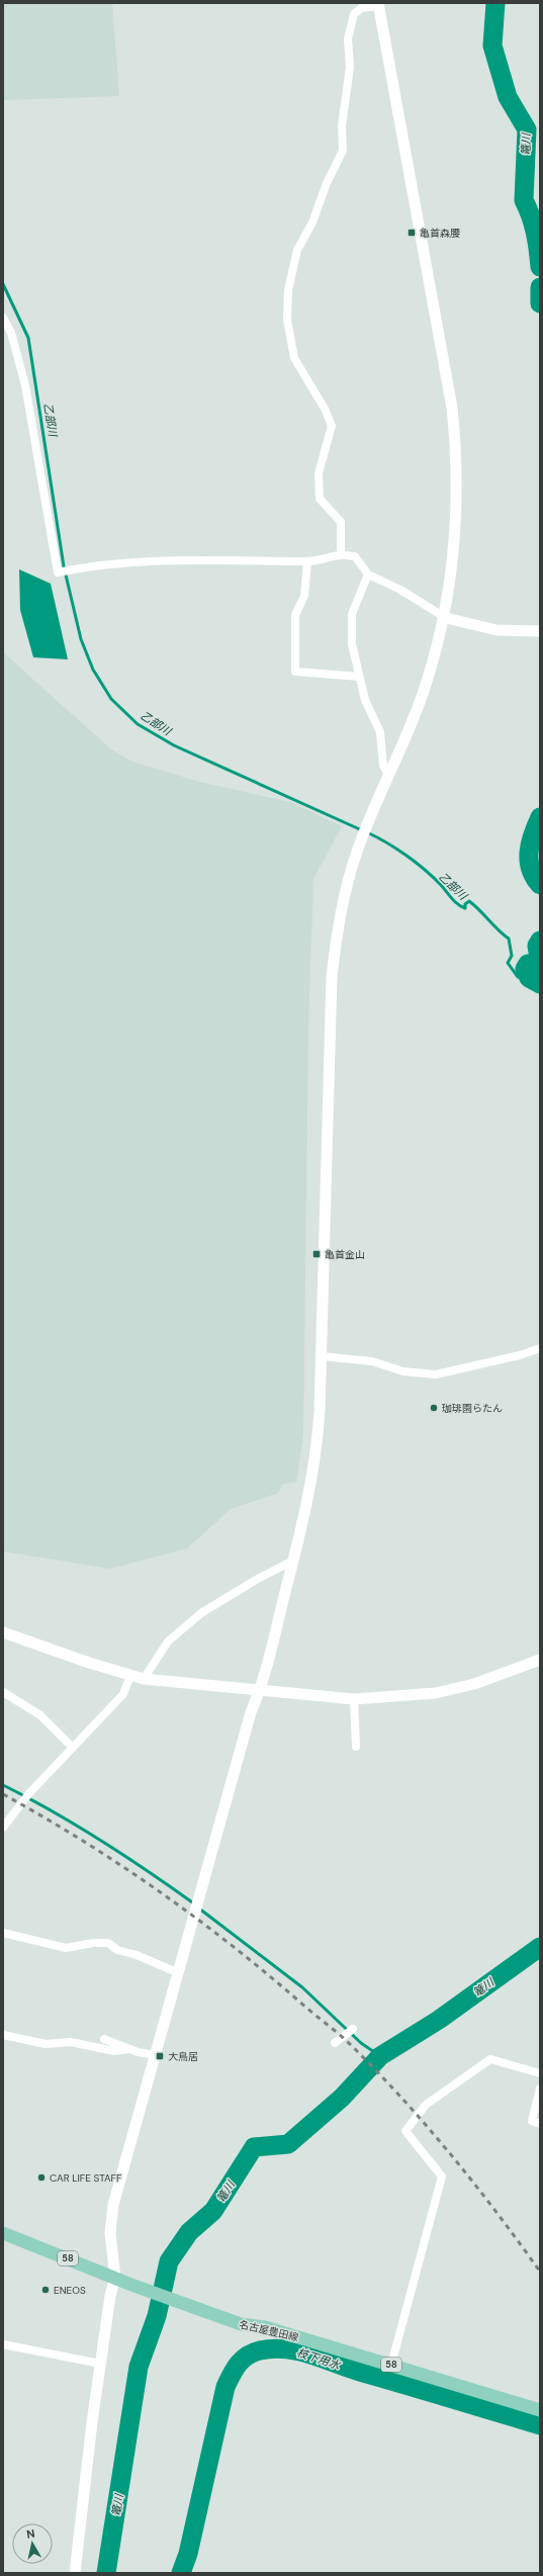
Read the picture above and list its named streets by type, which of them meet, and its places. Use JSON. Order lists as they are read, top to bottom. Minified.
{"streets":{"main road":["58","名古屋豊田線"]},"water":["篭川","乙部川","枝下用水"],"places":{"transit":["亀首森腰","亀首金山","大鳥居"],"other":["珈琲園らたん","CAR LIFE STAFF","ENEOS"]},"north":"top"}
